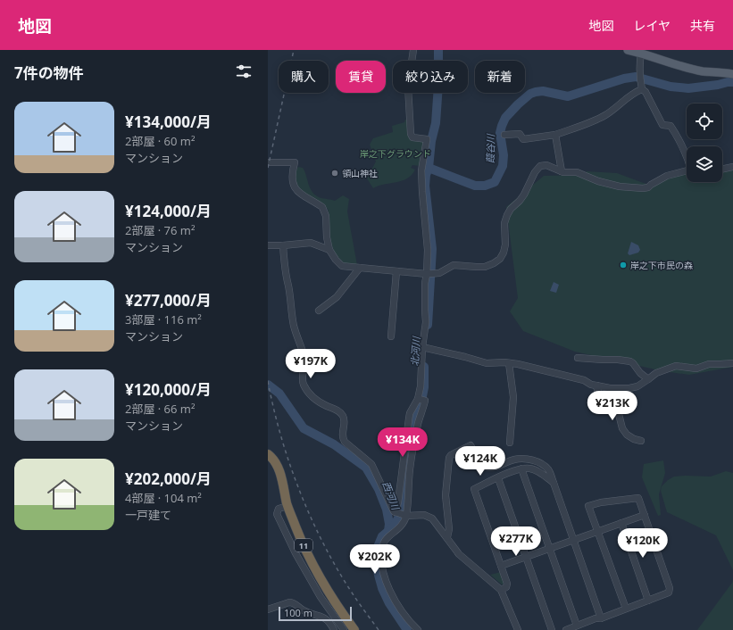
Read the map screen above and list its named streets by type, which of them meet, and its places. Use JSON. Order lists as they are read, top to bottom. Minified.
{"streets":{"highway":["11"]},"water":["葭谷川","北河川","西河川"],"parks":["岸之下グラウンド"],"places":["領山神社","岸之下市民の森"],"scale_bar":"100 m","page":{"header":"地図","nav":["地図","レイヤ","共有"],"heading":"7件の物件","chip":["購入","賃貸","絞り込み","新着"],"list":[{"name":"¥134,000/月","note":"2部屋 · 60 m² · マンション"},{"name":"¥124,000/月","note":"2部屋 · 76 m² · マンション"},{"name":"¥277,000/月","note":"3部屋 · 116 m² · マンション"},{"name":"¥120,000/月","note":"2部屋 · 66 m² · マンション"},{"name":"¥202,000/月","note":"4部屋 · 104 m² · 一戸建て"}],"price":["¥197K","¥213K","¥134K","¥124K","¥277K","¥120K","¥202K"],"scale":"100 m"}}
